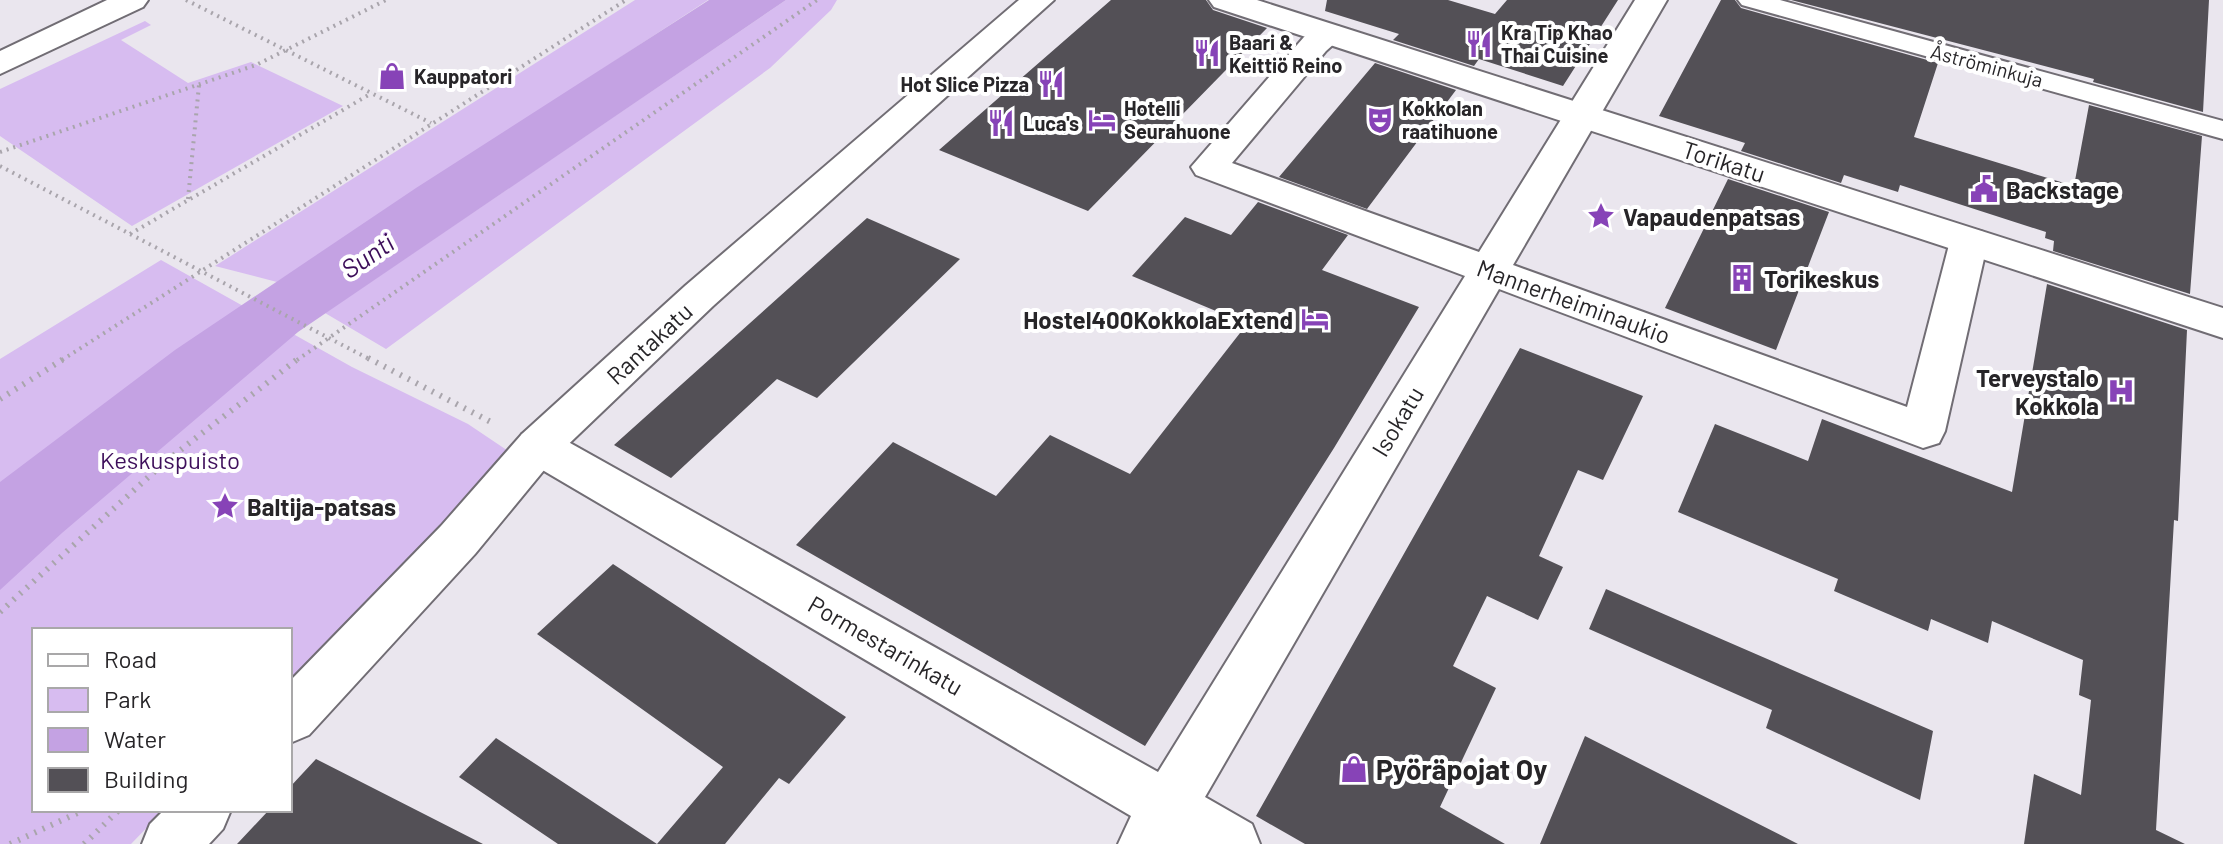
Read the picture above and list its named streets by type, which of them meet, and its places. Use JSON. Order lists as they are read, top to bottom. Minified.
{"streets":{"street":["Torikatu","Mannerheiminaukio","Rantakatu","Isokatu","Pormestarinkatu"],"lane":["Åströminkuja"]},"crossings":[["Torikatu","Mannerheiminaukio"],["Torikatu","Isokatu"],["Mannerheiminaukio","Isokatu"],["Rantakatu","Pormestarinkatu"],["Isokatu","Pormestarinkatu"]],"water":["Sunti"],"parks":["Keskuspuisto"],"places":{"restaurant":["Kra Tip Khao Thai Cuisine","Baari & Keittiö Reino","Hot Slice Pizza","Luca's"],"shop":["Kauppatori","Pyöräpojat Oy"],"hotel":["Hotelli Seurahuone","Hostel400KokkolaExtend"],"theatre":["Kokkolan raatihuone"],"public building":["Backstage"],"place":["Vapaudenpatsas","Baltija-patsas"],"building":["Torikeskus"],"hospital":["Terveystalo Kokkola"]},"legend":["Road","Park","Water","Building"]}
